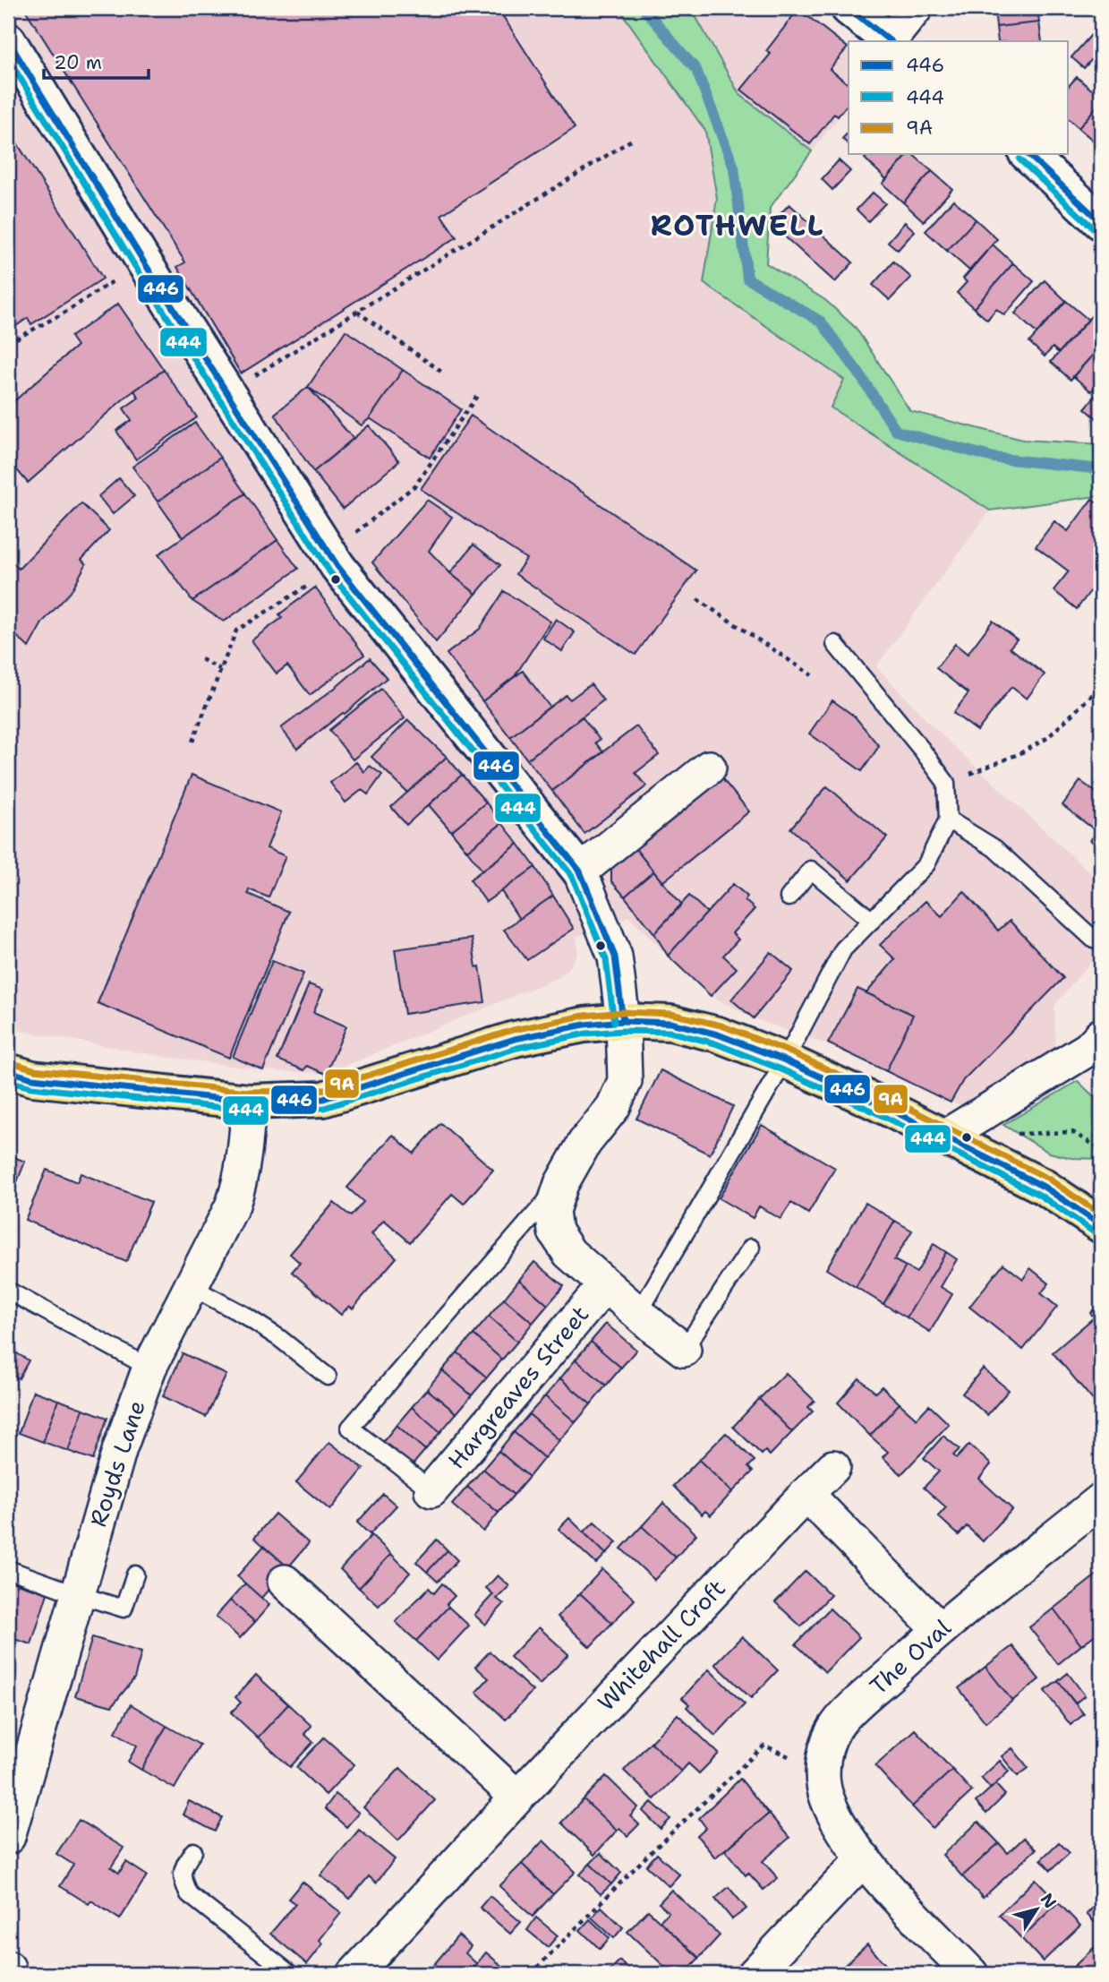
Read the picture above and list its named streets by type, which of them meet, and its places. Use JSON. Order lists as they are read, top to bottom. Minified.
{"streets":{"street":["Hargreaves Street","Royds Lane","Whitehall Croft","The Oval"]},"districts":["ROTHWELL"],"lines":["transit line 446","transit line 444","transit line 9A"],"legend":["446","444","9A"],"scale_bar":"20 m","north":"top right"}
